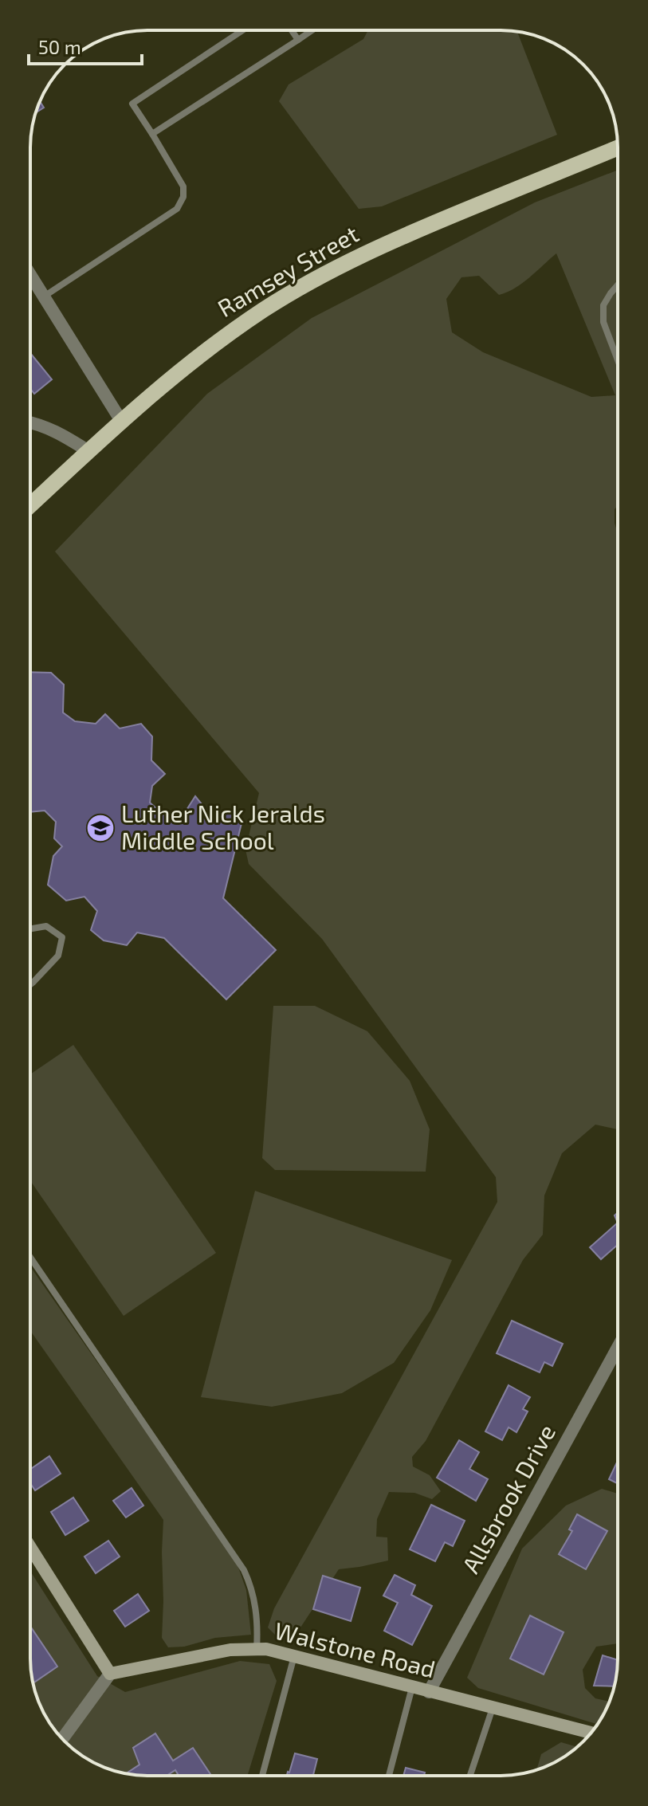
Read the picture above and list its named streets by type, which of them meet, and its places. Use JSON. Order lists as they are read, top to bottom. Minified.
{"streets":{"main road":["Ramsey Street"],"street":["Allsbrook Drive","Walstone Road"]},"crossings":[["Allsbrook Drive","Walstone Road"]],"places":{"school or university":["Luther Nick Jeralds Middle School"]},"scale_bar":"50 m"}
